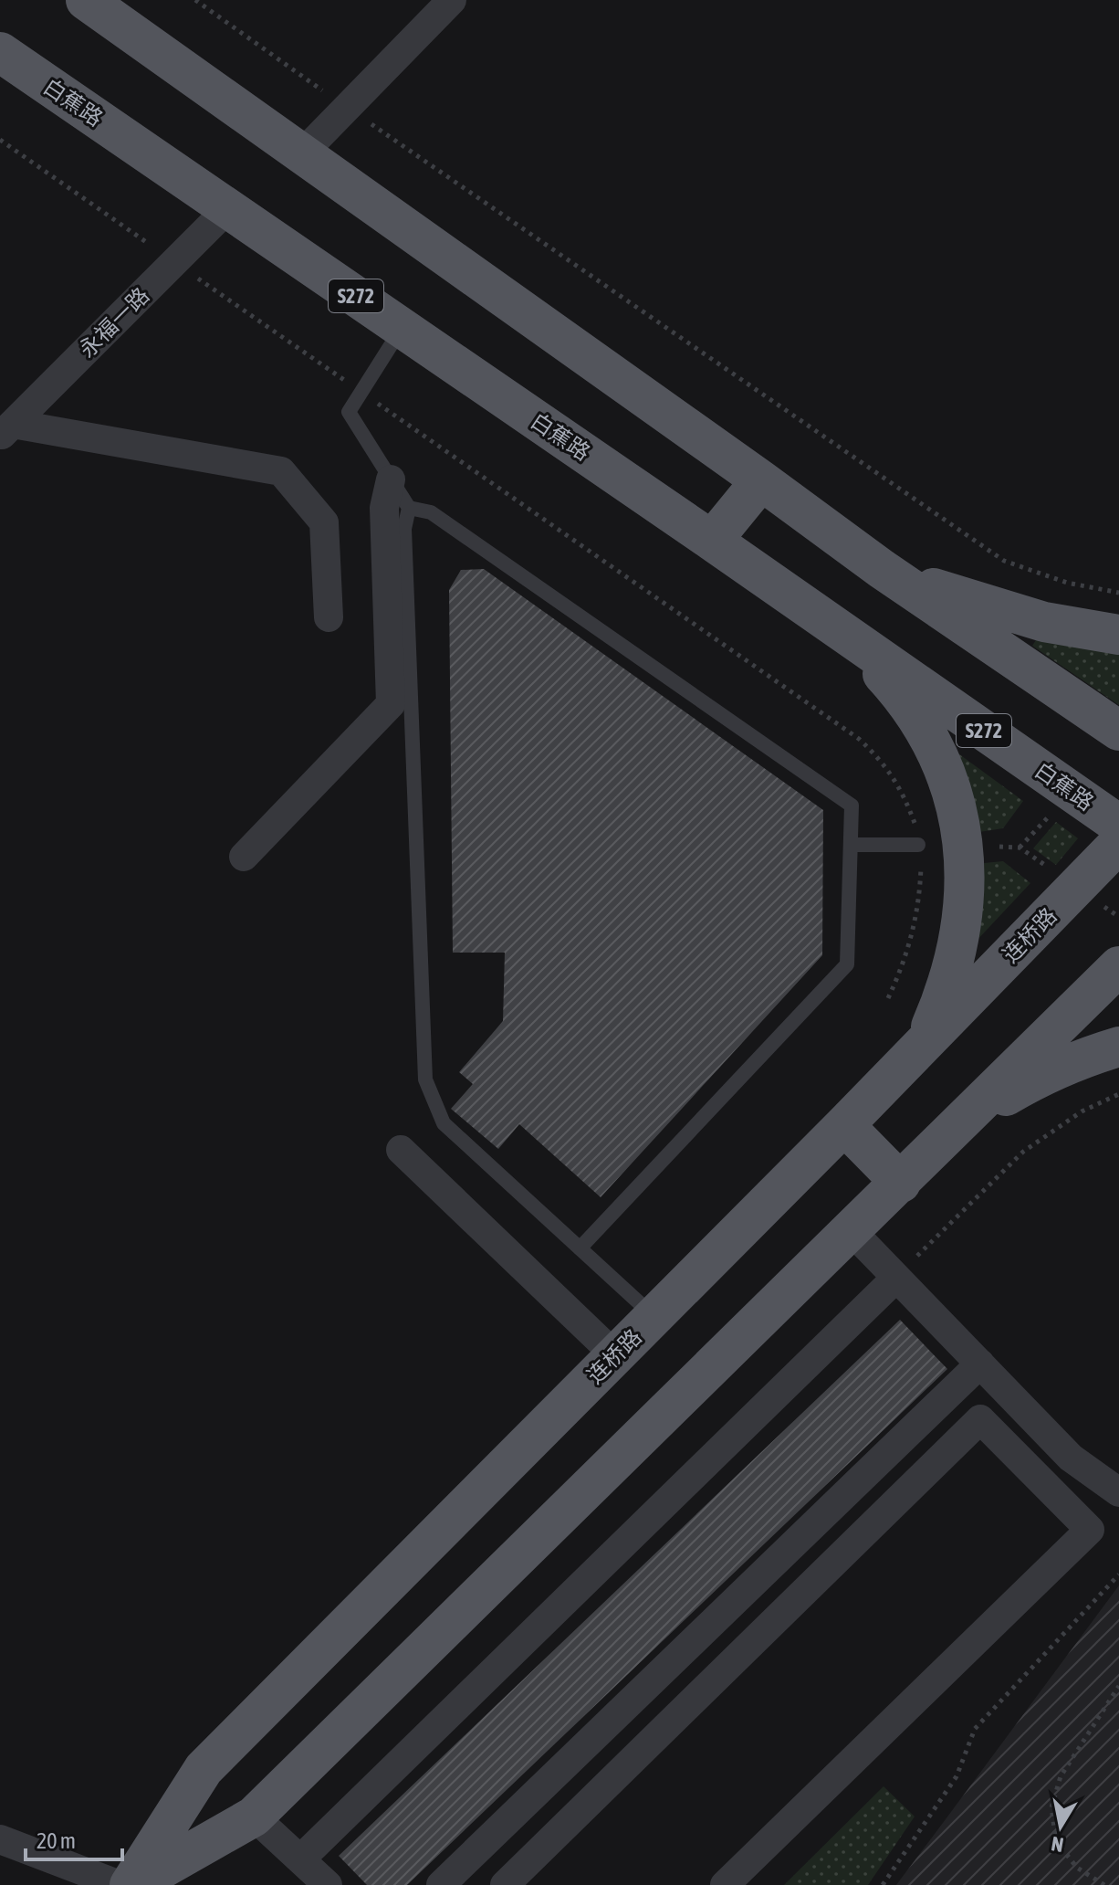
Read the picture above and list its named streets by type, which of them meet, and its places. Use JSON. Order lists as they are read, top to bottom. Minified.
{"streets":{"main road":["白蕉路","S272","连桥路"],"street":["永福一路"]},"crossings":[["白蕉路","永福一路"]],"scale_bar":"20 m","north":"bottom"}
